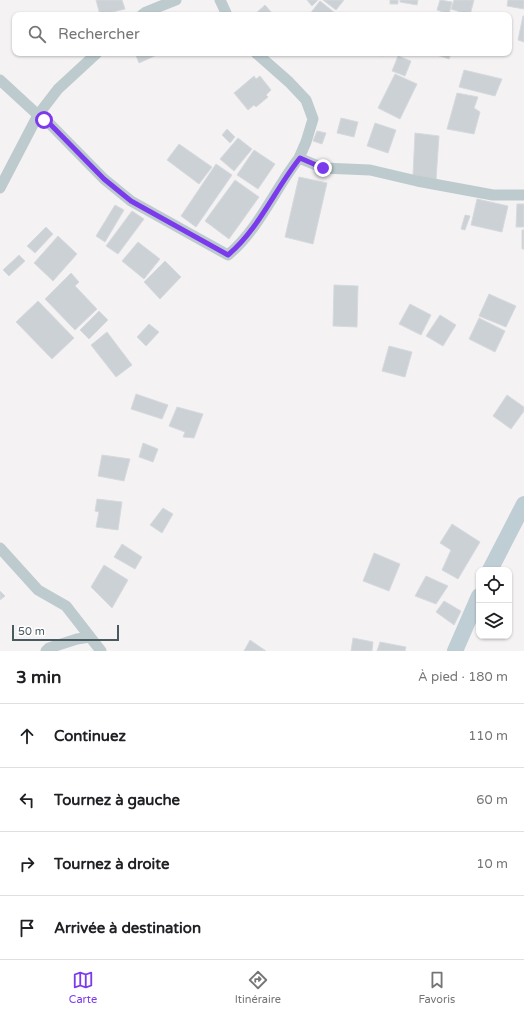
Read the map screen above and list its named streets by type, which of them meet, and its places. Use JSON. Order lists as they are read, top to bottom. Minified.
{"scale_bar":"50 m","page":{"search":"Rechercher","scale":"50 m","heading":["3 min","À pied · 180 m"],"list":[["Continuez","110 m"],["Tournez à gauche","60 m"],["Tournez à droite","10 m"],"Arrivée à destination"],"nav":["Carte","Itinéraire","Favoris"]}}
